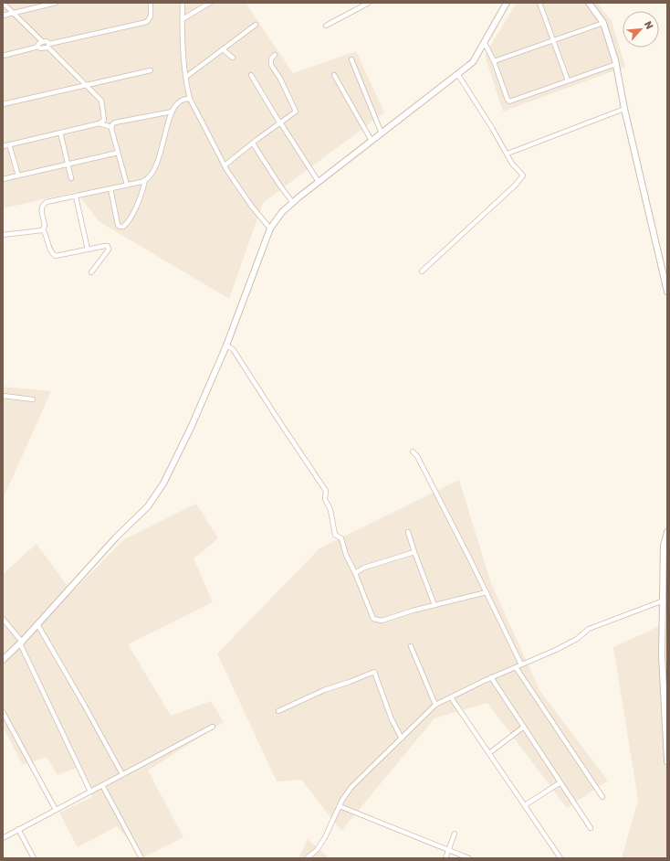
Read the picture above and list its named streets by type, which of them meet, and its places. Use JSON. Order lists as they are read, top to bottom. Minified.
{"north":"top right"}
